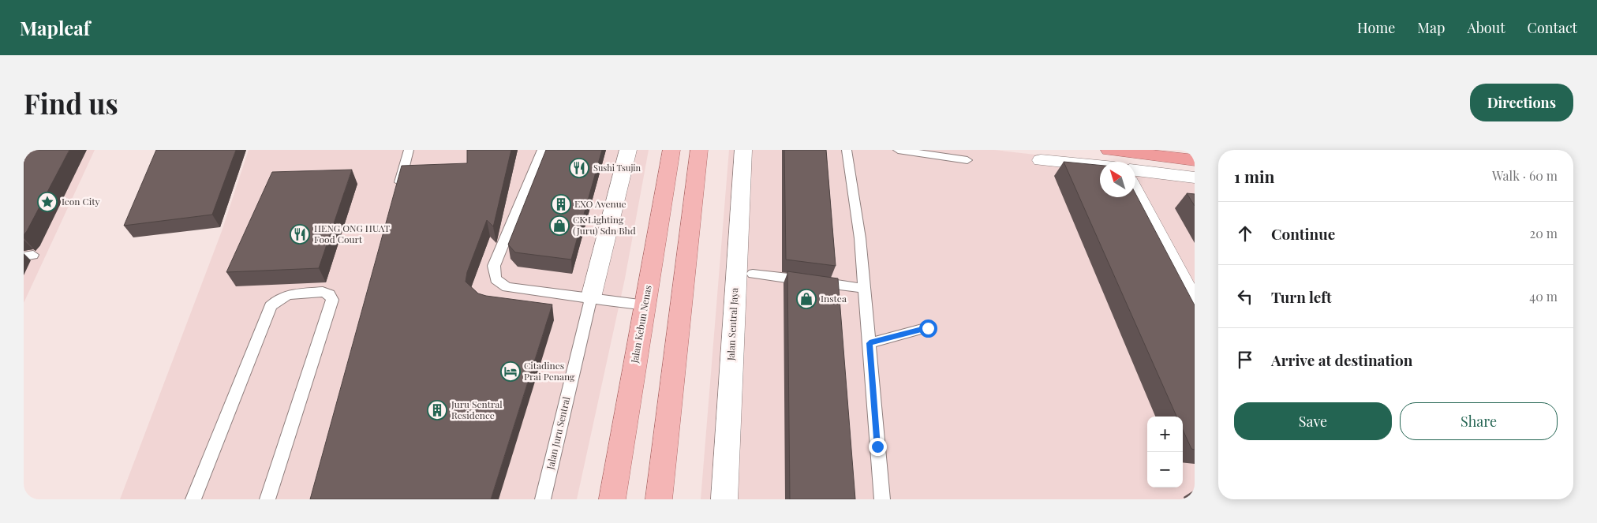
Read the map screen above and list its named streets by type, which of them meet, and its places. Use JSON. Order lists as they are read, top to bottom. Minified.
{"streets":{"main road":["Jalan Kebun Nenas"],"street":["Jalan Sentral Jaya","Jalan Juru Sentral"]},"places":{"restaurant":["Sushi Tsujin","HENG ONG HUAT Food Court"],"place":["Icon City"],"building":["EXO Avenue","Juru Sentral Residence"],"shop":["CK Lighting (Juru) Sdn Bhd","Instea"],"hotel":["Citadines Prai Penang"]},"north":"top left","page":{"header":"Mapleaf","nav":["Home","Map","About","Contact"],"buttons":["Directions",["Save","Share"]],"title":"Find us","heading":["1 min","Walk · 60 m"],"list":[["Continue","20 m"],["Turn left","40 m"],"Arrive at destination"],"map_buttons":["+","−"]}}
